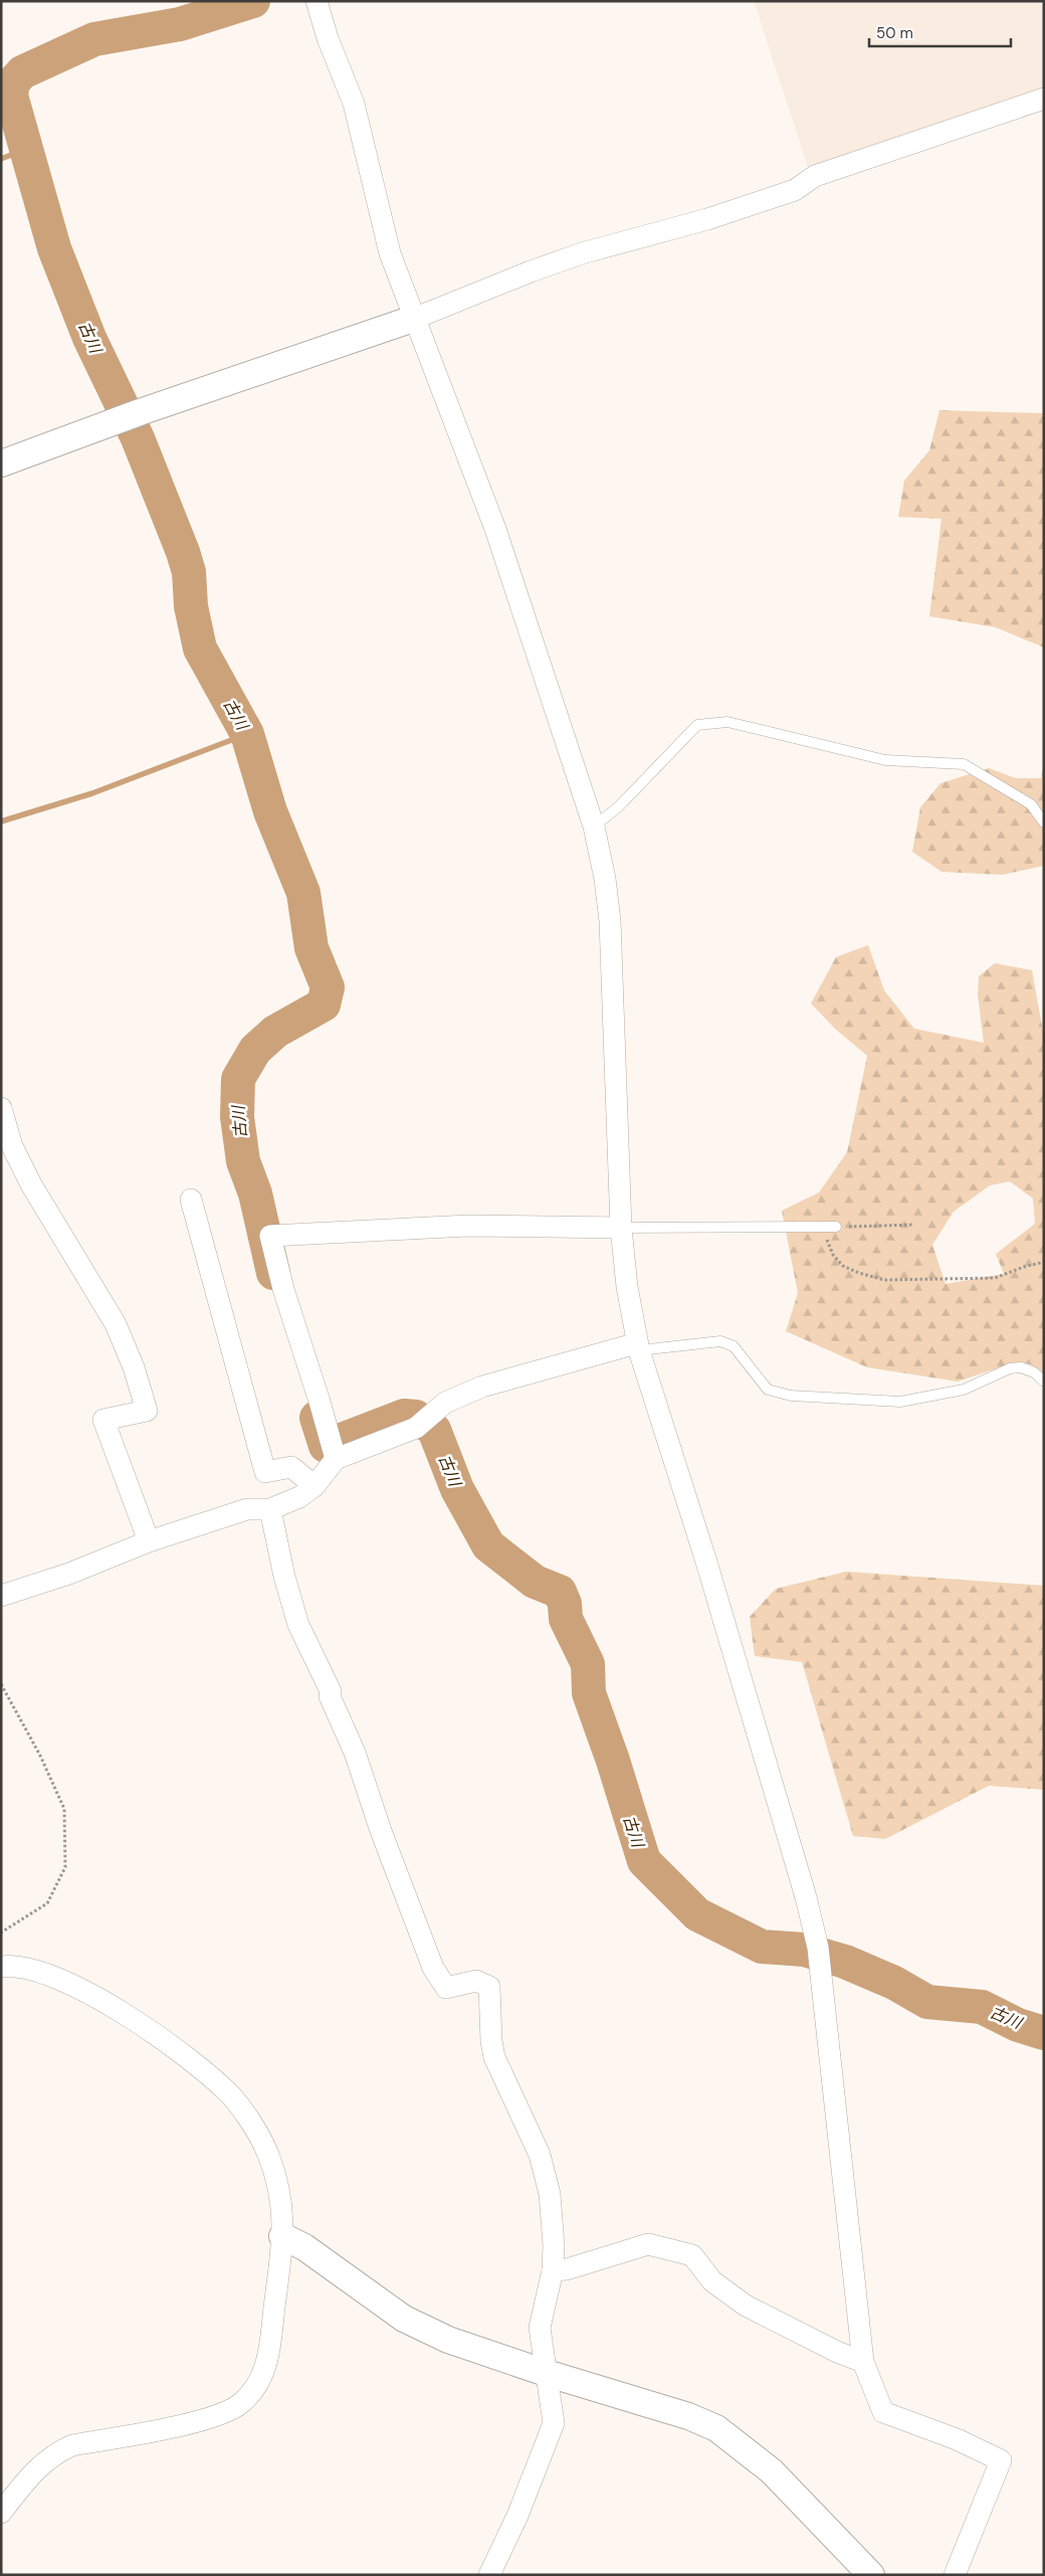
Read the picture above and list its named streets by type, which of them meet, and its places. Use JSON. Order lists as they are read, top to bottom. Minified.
{"water":["古川"],"scale_bar":"50 m"}
